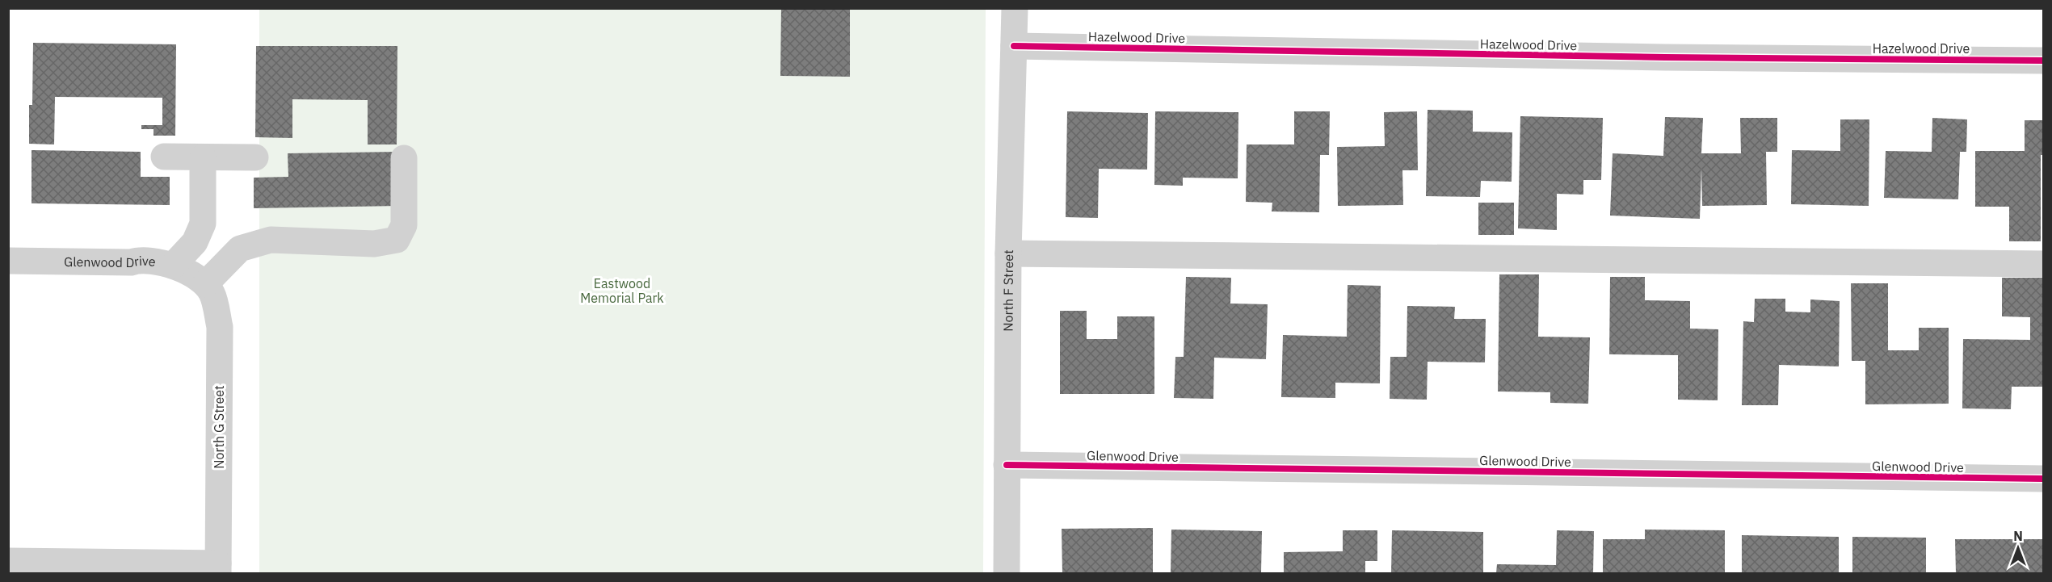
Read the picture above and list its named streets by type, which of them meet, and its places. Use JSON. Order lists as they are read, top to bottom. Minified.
{"streets":{"street":["Hazelwood Drive","Glenwood Drive","North F Street","North G Street"]},"crossings":[["Hazelwood Drive","North F Street"],["Glenwood Drive","North F Street"],["Glenwood Drive","North G Street"]],"parks":["Eastwood Memorial Park"],"north":"top"}
